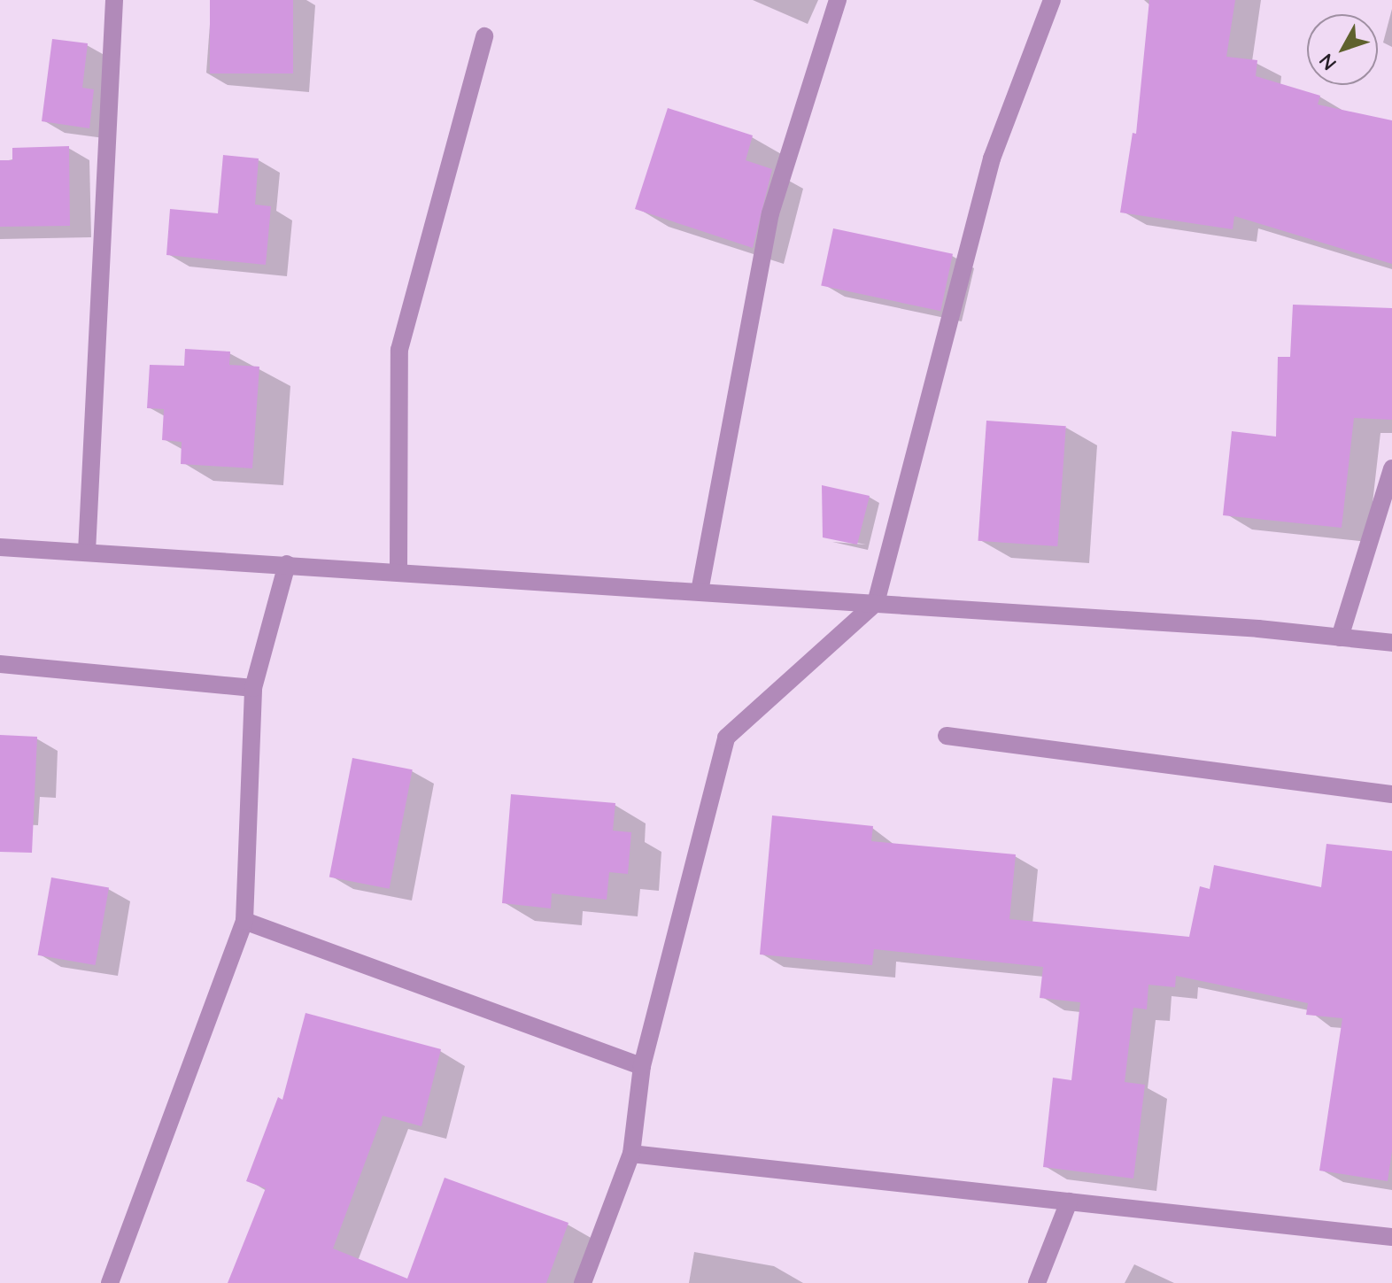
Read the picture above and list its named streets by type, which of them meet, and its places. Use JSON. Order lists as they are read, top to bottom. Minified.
{"north":"bottom left"}
